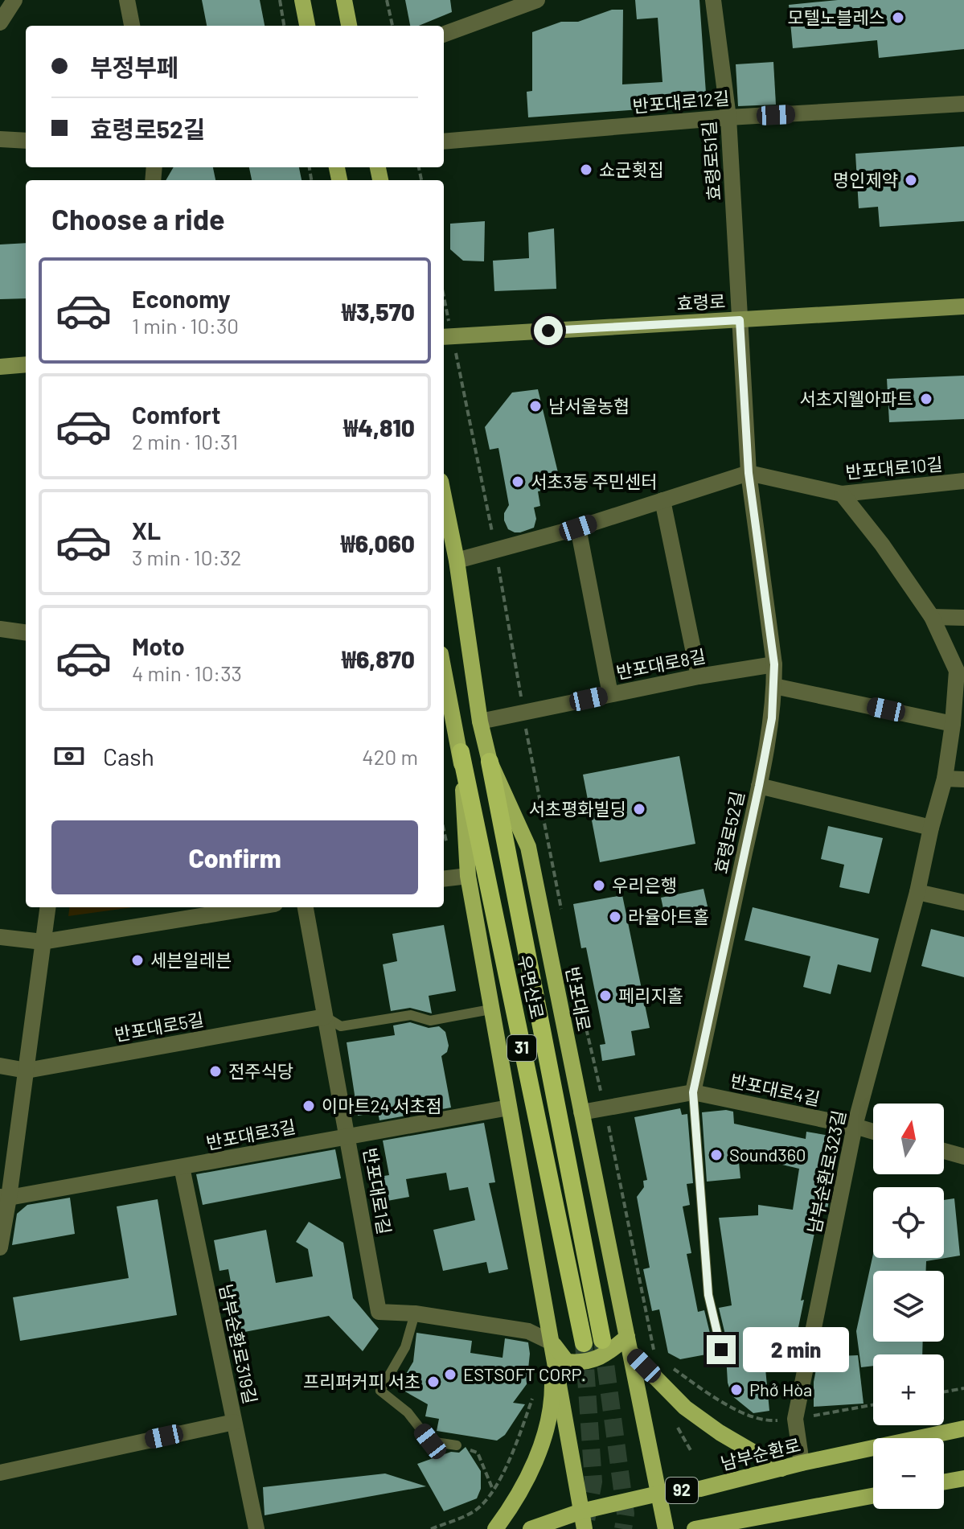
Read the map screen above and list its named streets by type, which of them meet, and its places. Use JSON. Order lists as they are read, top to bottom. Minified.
{"streets":{"highway":["우면산로","31"],"main road":["효령로","반포대로","남부순환로","92"],"street":["반포대로12길","효령로51길","반포대로10길","반포대로8길","효령로52길","반포대로5길","반포대로4길","반포대로3길","남부순환로323길","반포대로1길","남부순환로319길"]},"crossings":[["반포대로12길","효령로51길"],["효령로51길","효령로"],["효령로51길","효령로52길"],["효령로","효령로52길"],["반포대로10길","효령로52길"],["반포대로10길","남부순환로323길"],["반포대로8길","효령로52길"],["반포대로8길","반포대로"],["효령로52길","반포대로4길"],["우면산로","반포대로"],["반포대로","반포대로4길"],["반포대로","남부순환로"],["반포대로5길","반포대로1길"],["반포대로4길","남부순환로323길"],["반포대로3길","반포대로1길"],["반포대로3길","남부순환로319길"],["남부순환로323길","남부순환로"]],"places":["모텔노블레스","쇼군횟집","명인제약","서초지웰아파트","남서울농협","서초3동 주민센터","서초평화빌딩","우리은행","라율아트홀","세븐일레븐","페리지홀","전주식당","이마트24 서초점","Sound360","ESTSOFT CORP.","프리퍼커피 서초","Phở Hòa"],"north":"top","page":{"banner":["부정부페","효령로52길"],"heading":"Choose a ride","list":[{"name":"Economy","note":"1 min · 10:30","value":"₩3,570"},{"name":"Comfort","note":"2 min · 10:31","value":"₩4,810"},{"name":"XL","note":"3 min · 10:32","value":"₩6,060"},{"name":"Moto","note":"4 min · 10:33","value":"₩6,870"}],"pay":["Cash","420 m"],"buttons":"Confirm","map_buttons":["+","−"],"bubble":"2 min"}}
